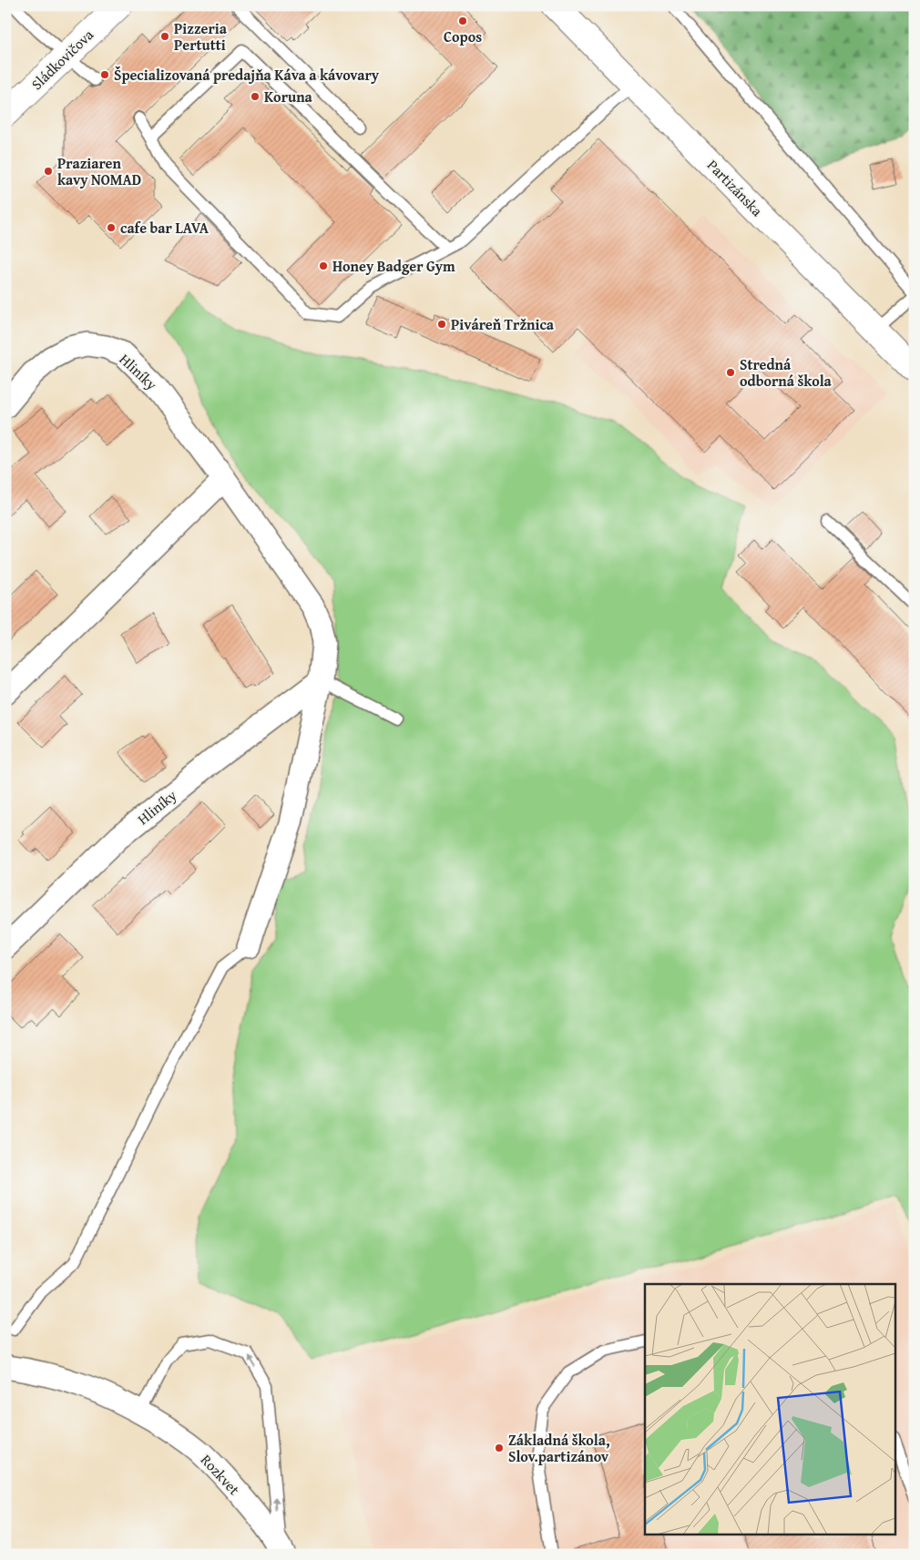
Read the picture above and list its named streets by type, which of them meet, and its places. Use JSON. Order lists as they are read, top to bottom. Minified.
{"streets":{"main road":["Sládkovičova","Partizánska"],"street":["Hliníky","Rozkvet"]},"places":["Copos","Pizzeria Pertutti","Špecializovaná predajňa Káva a kávovary","Koruna","Praziaren kavy NOMAD","cafe bar LAVA","Honey Badger Gym","Piváreň Tržnica","Stredná odborná škola","Základná škola, Slov.partizánov"]}
